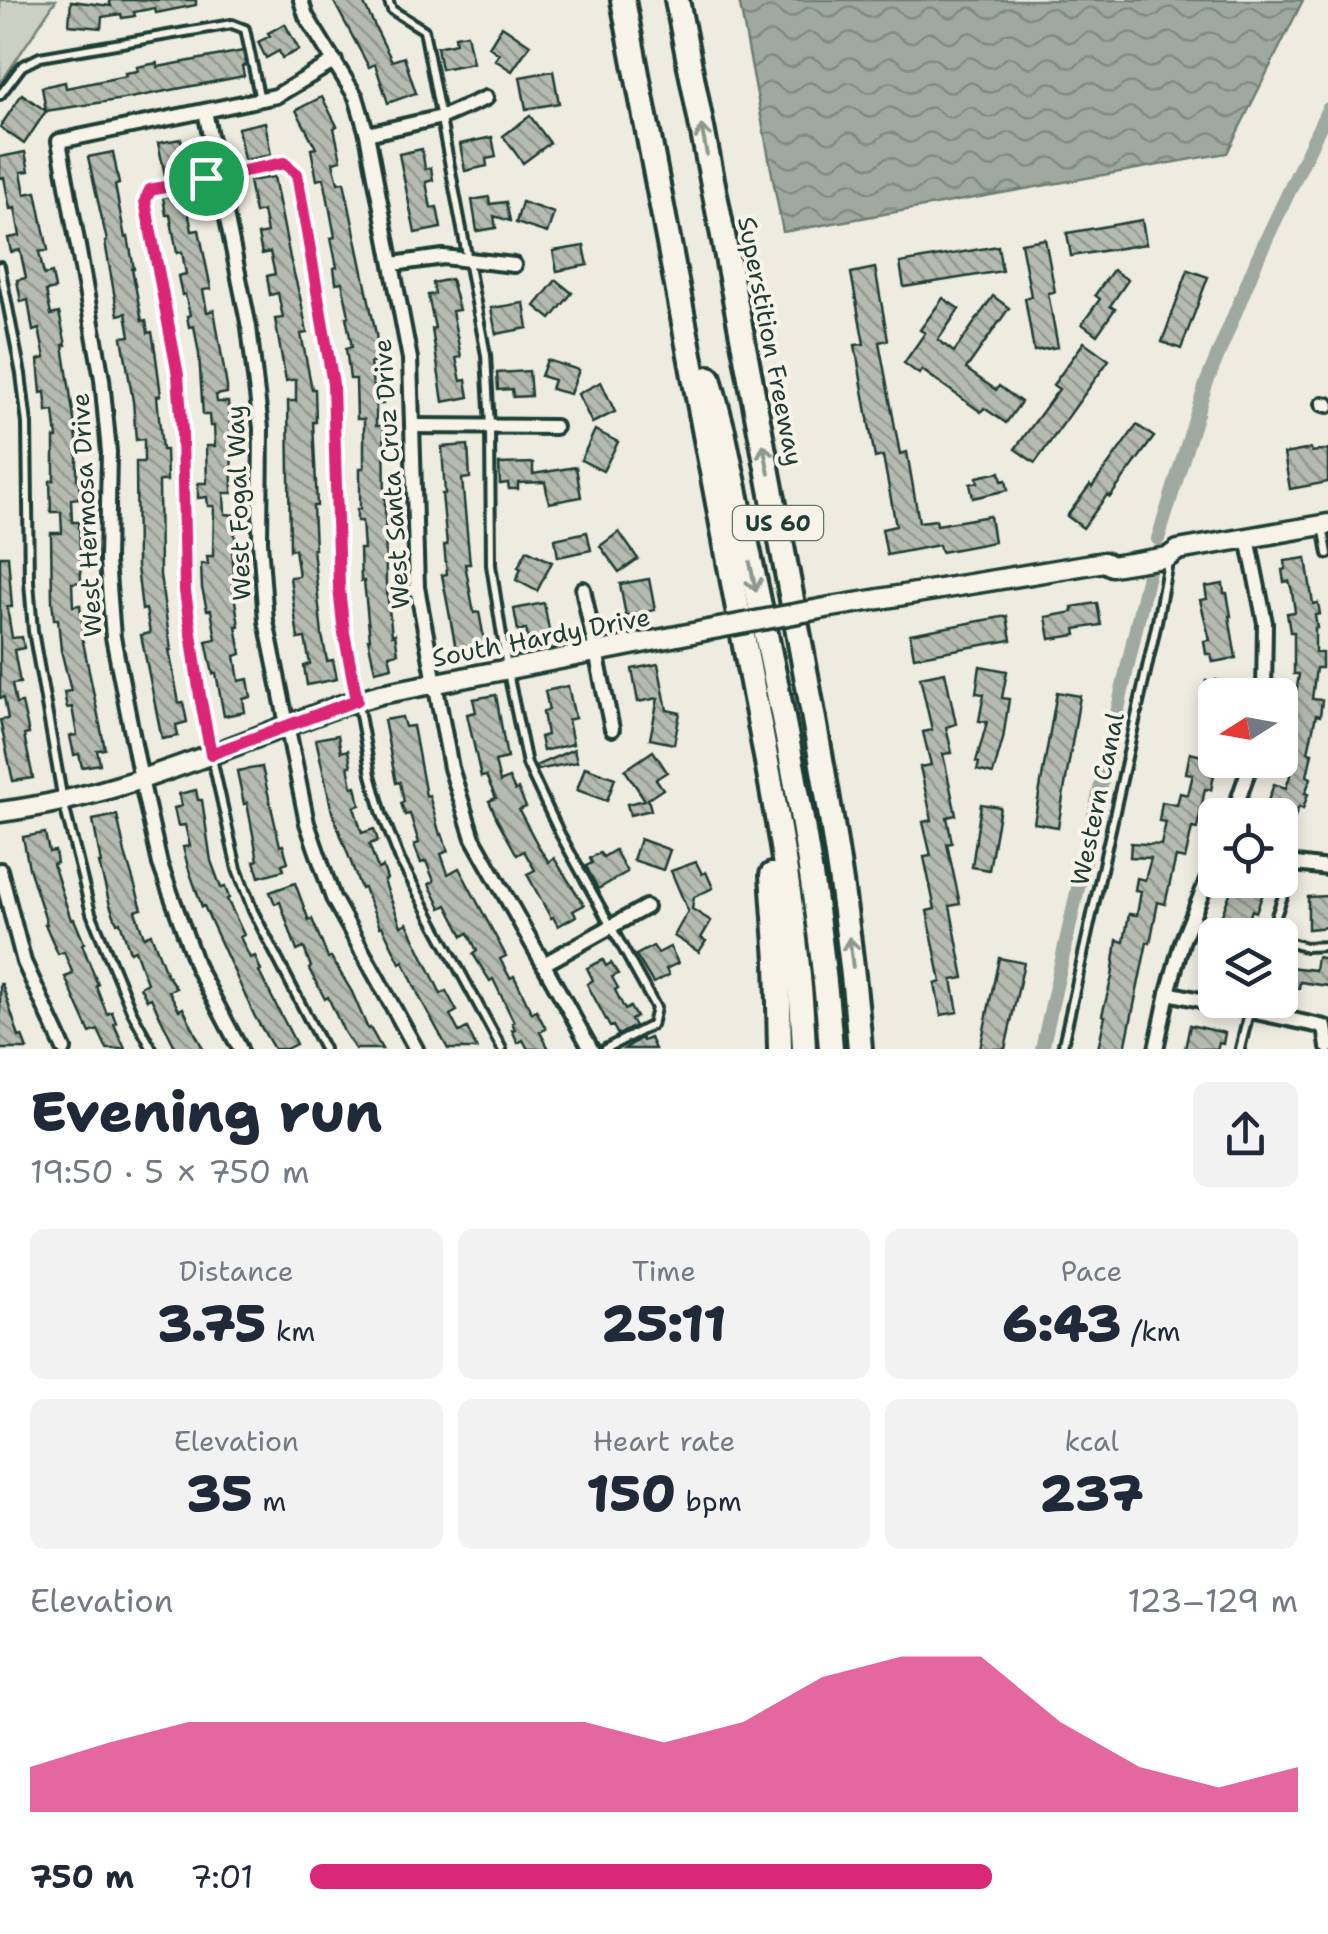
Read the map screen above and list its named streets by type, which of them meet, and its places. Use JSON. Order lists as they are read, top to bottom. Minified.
{"streets":{"highway":["Superstition Freeway","US 60"],"street":["West Santa Cruz Drive","West Fogal Way","West Hermosa Drive","South Hardy Drive"],"lane":["Western Canal"]},"crossings":[["West Santa Cruz Drive","South Hardy Drive"],["West Fogal Way","West Hermosa Drive"],["West Fogal Way","South Hardy Drive"],["West Hermosa Drive","South Hardy Drive"],["South Hardy Drive","Western Canal"]],"north":"left","page":{"heading":["Evening run","19:50 · 5 × 750 m"],"stats":[["Distance","3.75 km"],["Time","25:11"],["Pace","6:43 /km"],["Elevation","35 m"],["Heart rate","150 bpm"],["kcal","237"]],"chart":["Elevation","123–129 m"],"list":[{"name":"750 m","note":"7:01"}]}}
